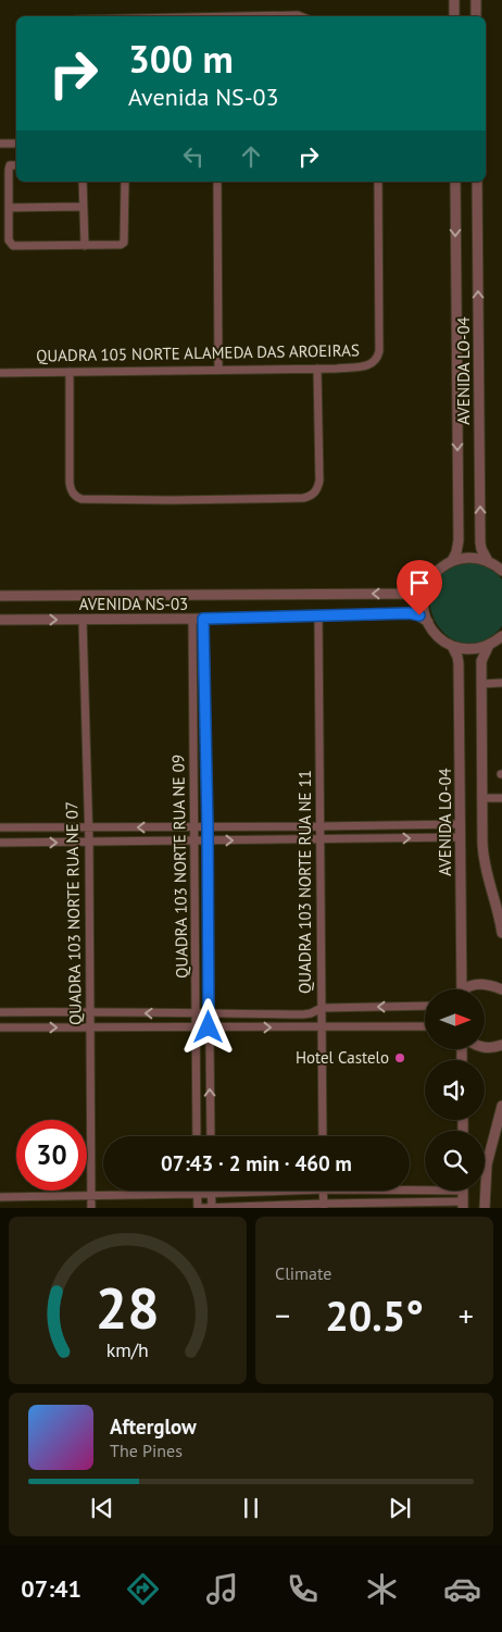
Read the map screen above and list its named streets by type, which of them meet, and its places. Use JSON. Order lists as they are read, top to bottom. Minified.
{"streets":{"street":["QUADRA 105 NORTE ALAMEDA DAS AROEIRAS","AVENIDA LO-04","AVENIDA NS-03","QUADRA 103 NORTE RUA NE 09","QUADRA 103 NORTE RUA NE 11","QUADRA 103 NORTE RUA NE 07"]},"crossings":[["AVENIDA LO-04","AVENIDA NS-03"],["AVENIDA NS-03","QUADRA 103 NORTE RUA NE 09"],["AVENIDA NS-03","QUADRA 103 NORTE RUA NE 11"],["AVENIDA NS-03","QUADRA 103 NORTE RUA NE 07"]],"places":["Hotel Castelo"],"north":"right","page":{"turn":["300 m","Avenida NS-03"],"limit":"30","trip":"07:43 · 2 min · 460 m","tile":"Climate","heat":["−","20.5°","+"],"song":["Afterglow","The Pines"],"tabs":"07:41","gauge":["28","km/h"]}}
